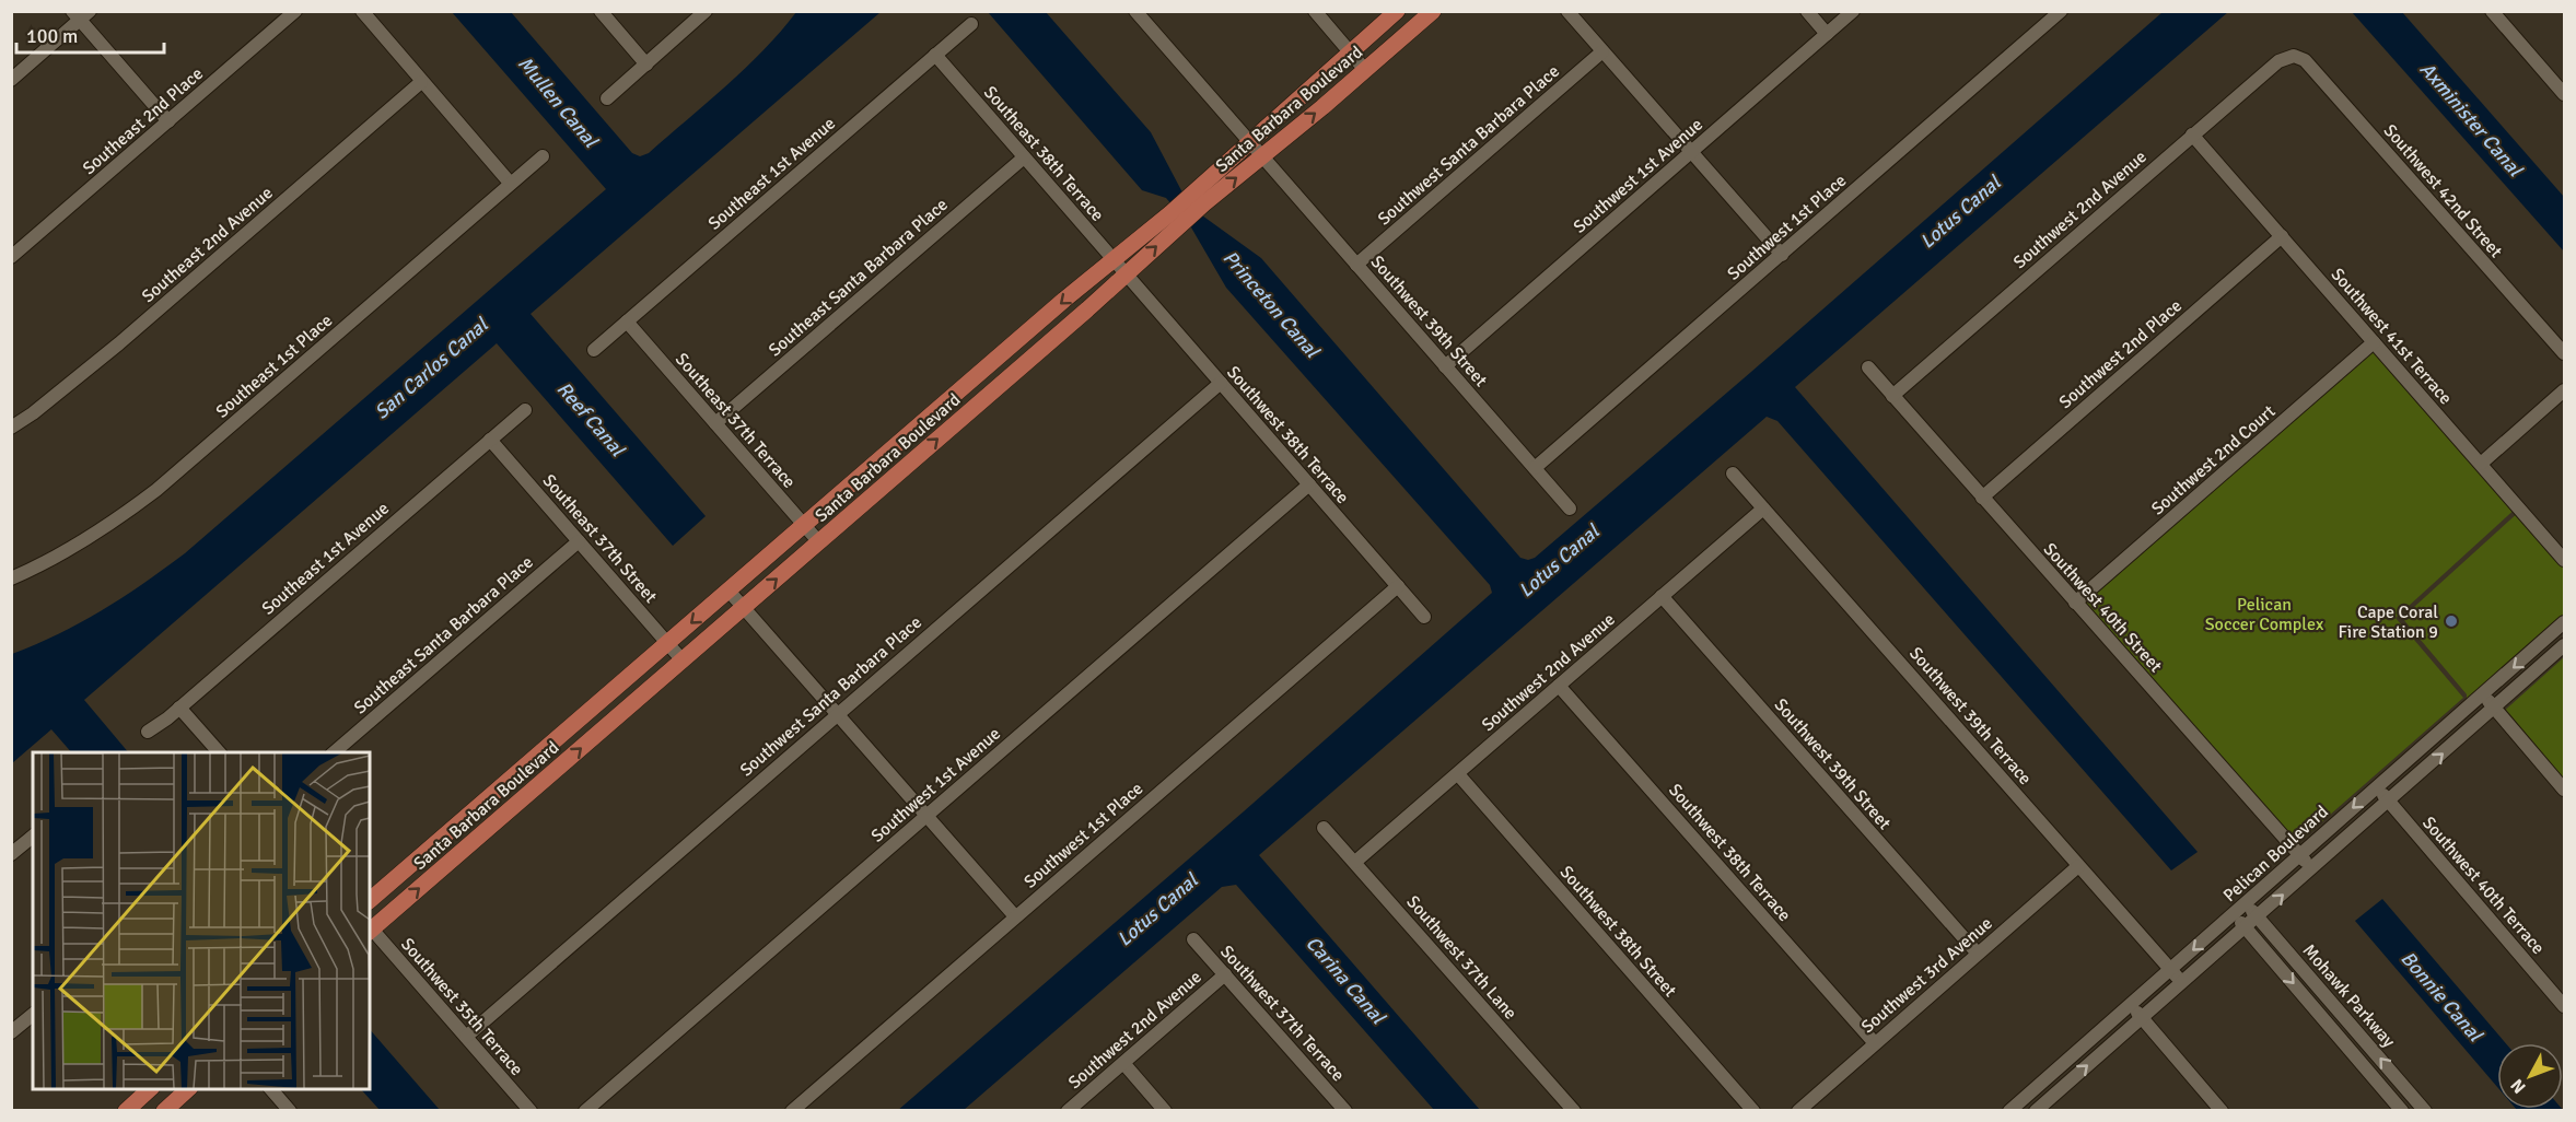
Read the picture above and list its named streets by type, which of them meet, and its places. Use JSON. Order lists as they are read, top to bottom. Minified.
{"streets":{"main road":["Santa Barbara Boulevard"],"street":["Southeast 2nd Place","Southwest Santa Barbara Place","Southeast 38th Terrace","Southeast 1st Avenue","Southwest 1st Avenue","Southwest 42nd Street","Southwest 2nd Avenue","Southwest 1st Place","Southeast 2nd Avenue","Southeast Santa Barbara Place","Southwest 39th Street","Southwest 41st Terrace","Southwest 2nd Place","Southeast 1st Place","Southeast 37th Terrace","Southwest 38th Terrace","Southwest 2nd Court","Southeast 37th Street","Southwest 40th Street","Southwest 39th Terrace","Pelican Boulevard","Southwest 40th Terrace","Southwest 38th Street","Southwest 37th Lane","Southwest 3rd Avenue","Mohawk Parkway","Southwest 35th Terrace","Southwest 37th Terrace"]},"crossings":[["Santa Barbara Boulevard","Southeast 38th Terrace"],["Santa Barbara Boulevard","Southwest 39th Street"],["Santa Barbara Boulevard","Southeast 37th Terrace"],["Santa Barbara Boulevard","Southwest 38th Terrace"],["Santa Barbara Boulevard","Southeast 37th Street"],["Southwest Santa Barbara Place","Southwest 39th Street"],["Southwest Santa Barbara Place","Southwest 38th Terrace"],["Southwest Santa Barbara Place","Southwest 35th Terrace"],["Southeast 38th Terrace","Southeast 1st Avenue"],["Southeast 38th Terrace","Southeast Santa Barbara Place"],["Southeast 38th Terrace","Southwest 38th Terrace"],["Southeast 1st Avenue","Southeast 37th Terrace"],["Southeast 1st Avenue","Southeast 37th Street"],["Southwest 1st Avenue","Southwest 39th Street"],["Southwest 1st Avenue","Southwest 38th Terrace"],["Southwest 42nd Street","Southwest 2nd Avenue"],["Southwest 2nd Avenue","Southwest 39th Street"],["Southwest 2nd Avenue","Southwest 41st Terrace"],["Southwest 2nd Avenue","Southwest 38th Terrace"],["Southwest 2nd Avenue","Southwest 40th Street"],["Southwest 2nd Avenue","Southwest 39th Terrace"],["Southwest 2nd Avenue","Southwest 38th Street"],["Southwest 2nd Avenue","Southwest 37th Lane"],["Southwest 2nd Avenue","Southwest 37th Terrace"],["Southwest 1st Place","Southwest 39th Street"],["Southwest 1st Place","Southwest 38th Terrace"],["Southeast Santa Barbara Place","Southeast 37th Terrace"],["Southeast Santa Barbara Place","Southeast 37th Street"],["Southwest 39th Street","Southwest 3rd Avenue"],["Southwest 41st Terrace","Southwest 2nd Place"],["Southwest 41st Terrace","Southwest 2nd Court"],["Southwest 2nd Place","Southwest 40th Street"],["Southwest 38th Terrace","Southwest 3rd Avenue"],["Southwest 2nd Court","Southwest 40th Street"],["Southwest 40th Street","Pelican Boulevard"],["Southwest 39th Terrace","Pelican Boulevard"],["Southwest 39th Terrace","Southwest 3rd Avenue"],["Pelican Boulevard","Southwest 40th Terrace"],["Pelican Boulevard","Mohawk Parkway"]],"water":["Mullen Canal","Axminister Canal","Lotus Canal","Princeton Canal","San Carlos Canal","Reef Canal","Carina Canal","Bonnie Canal"],"parks":["Pelican Soccer Complex"],"places":["Cape Coral Fire Station 9"],"scale_bar":"100 m","north":"bottom left"}
